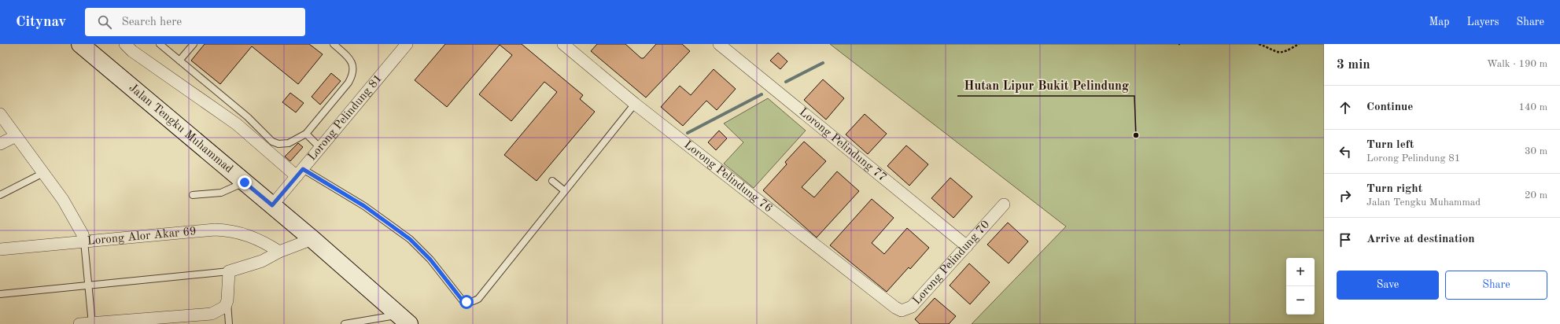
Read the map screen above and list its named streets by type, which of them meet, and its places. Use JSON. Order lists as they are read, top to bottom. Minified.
{"streets":{"main road":["Jalan Tengku Muhammad"],"street":["Lorong Pelindung 81","Lorong Pelindung 77","Lorong Pelindung 76","Lorong Alor Akar 69","Lorong Pelindung 70"]},"crossings":[["Lorong Pelindung 81","Jalan Tengku Muhammad"],["Lorong Pelindung 77","Lorong Pelindung 70"],["Lorong Pelindung 76","Lorong Pelindung 70"]],"places":["Hutan Lipur Bukit Pelindung"],"page":{"header":"Citynav","search":"Search here","nav":["Map","Layers","Share"],"heading":["3 min","Walk · 190 m"],"list":[["Continue","140 m"],["Turn left","Lorong Pelindung 81","30 m"],["Turn right","Jalan Tengku Muhammad","20 m"],"Arrive at destination"],"map_buttons":["+","−"],"buttons":["Save","Share"]}}
